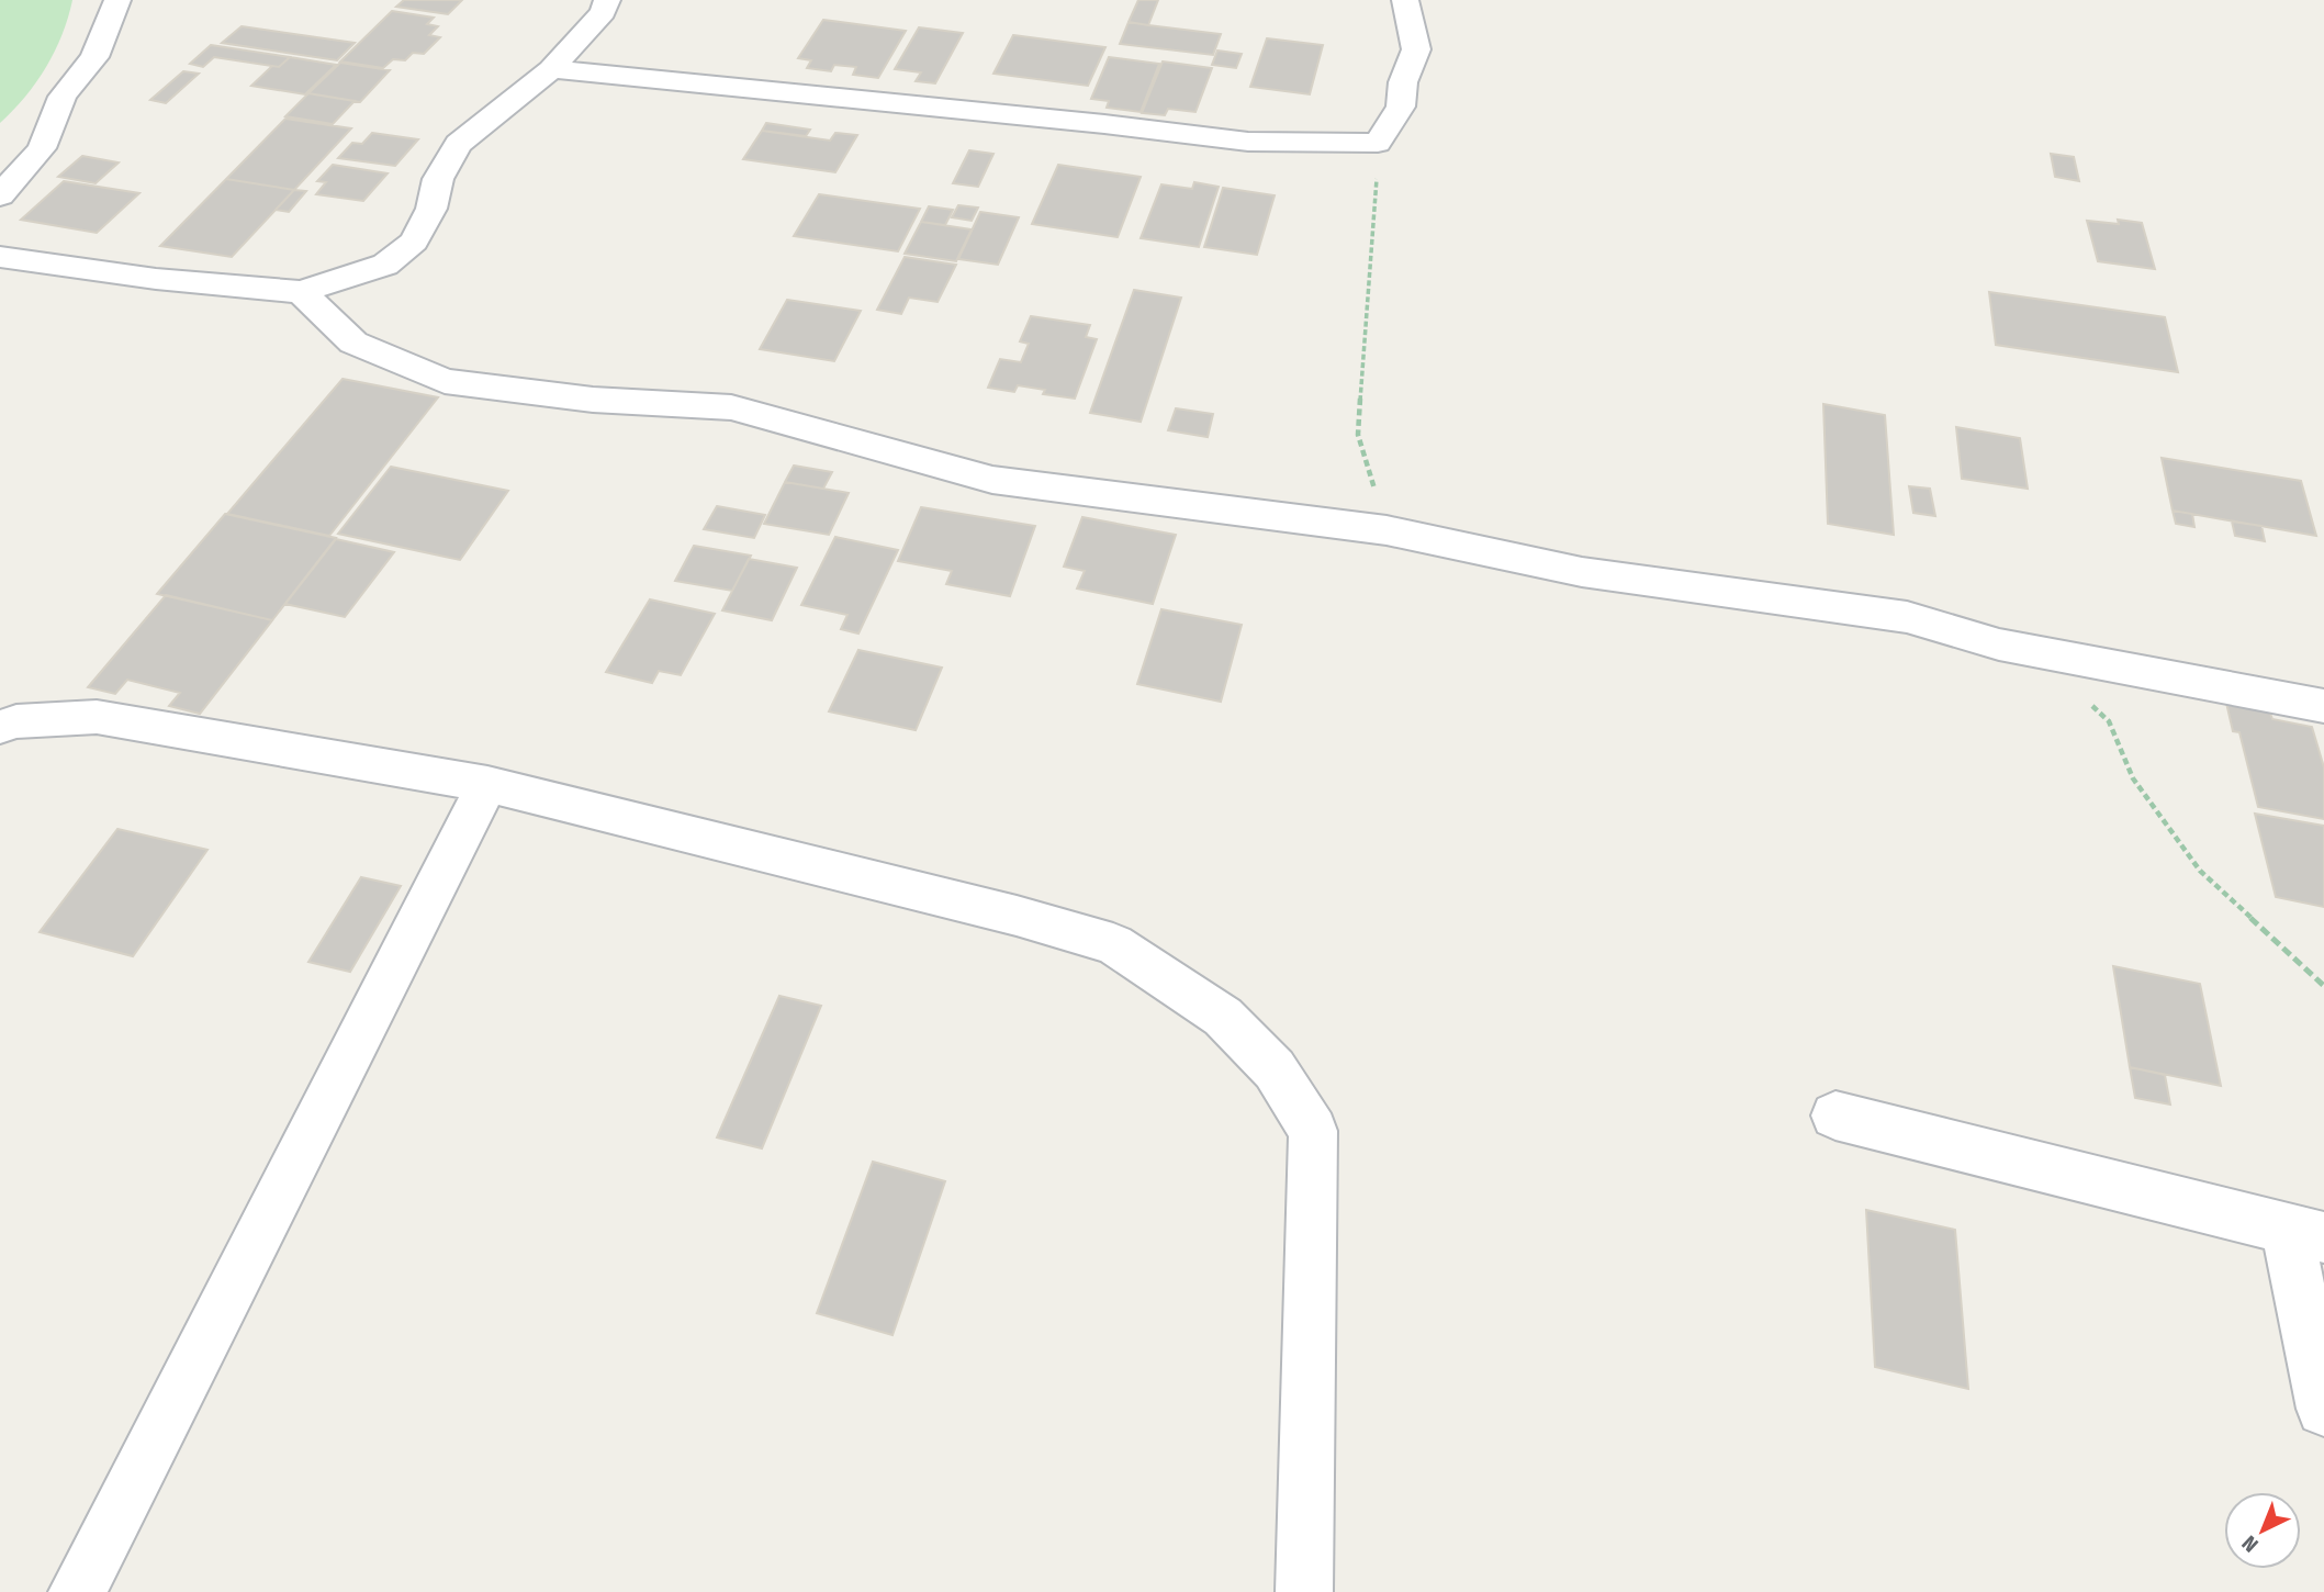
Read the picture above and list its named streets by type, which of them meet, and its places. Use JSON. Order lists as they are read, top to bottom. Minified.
{"north":"bottom left"}
